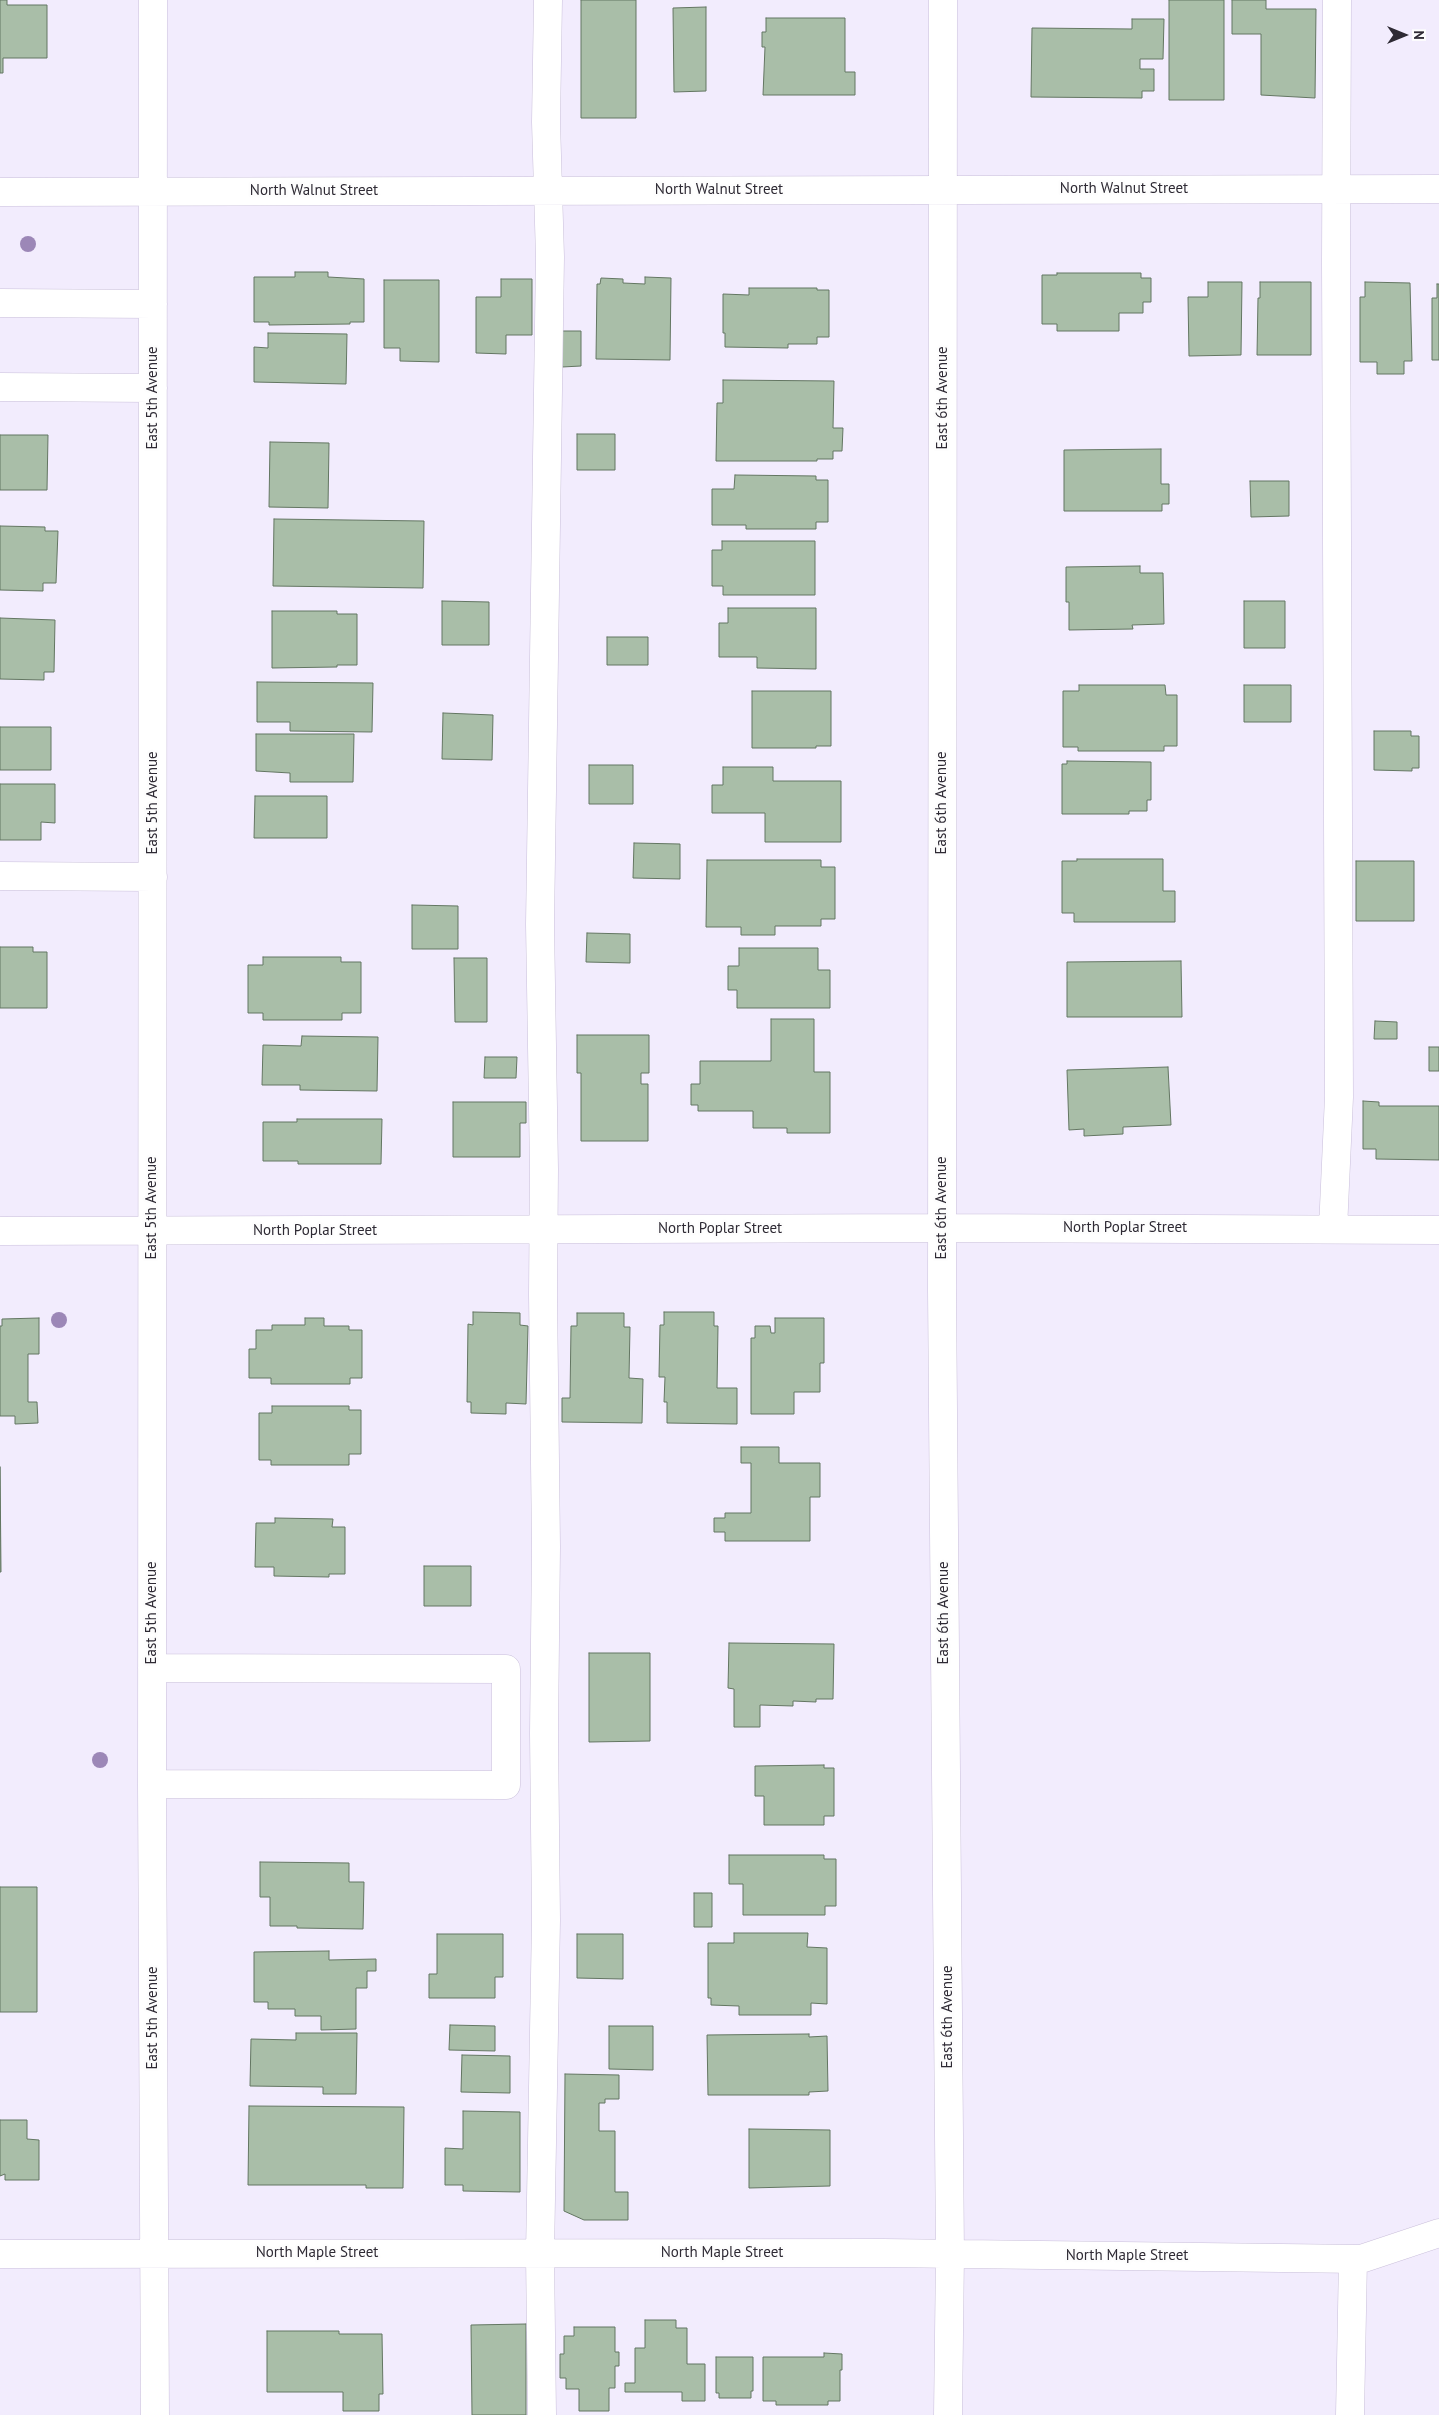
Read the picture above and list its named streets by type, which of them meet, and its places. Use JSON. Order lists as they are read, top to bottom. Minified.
{"streets":{"street":["North Walnut Street","East 5th Avenue","East 6th Avenue","North Poplar Street","North Maple Street"]},"crossings":[["North Walnut Street","East 5th Avenue"],["North Walnut Street","East 6th Avenue"],["East 5th Avenue","North Poplar Street"],["East 5th Avenue","North Maple Street"],["East 6th Avenue","North Poplar Street"],["East 6th Avenue","North Maple Street"]],"north":"right"}
